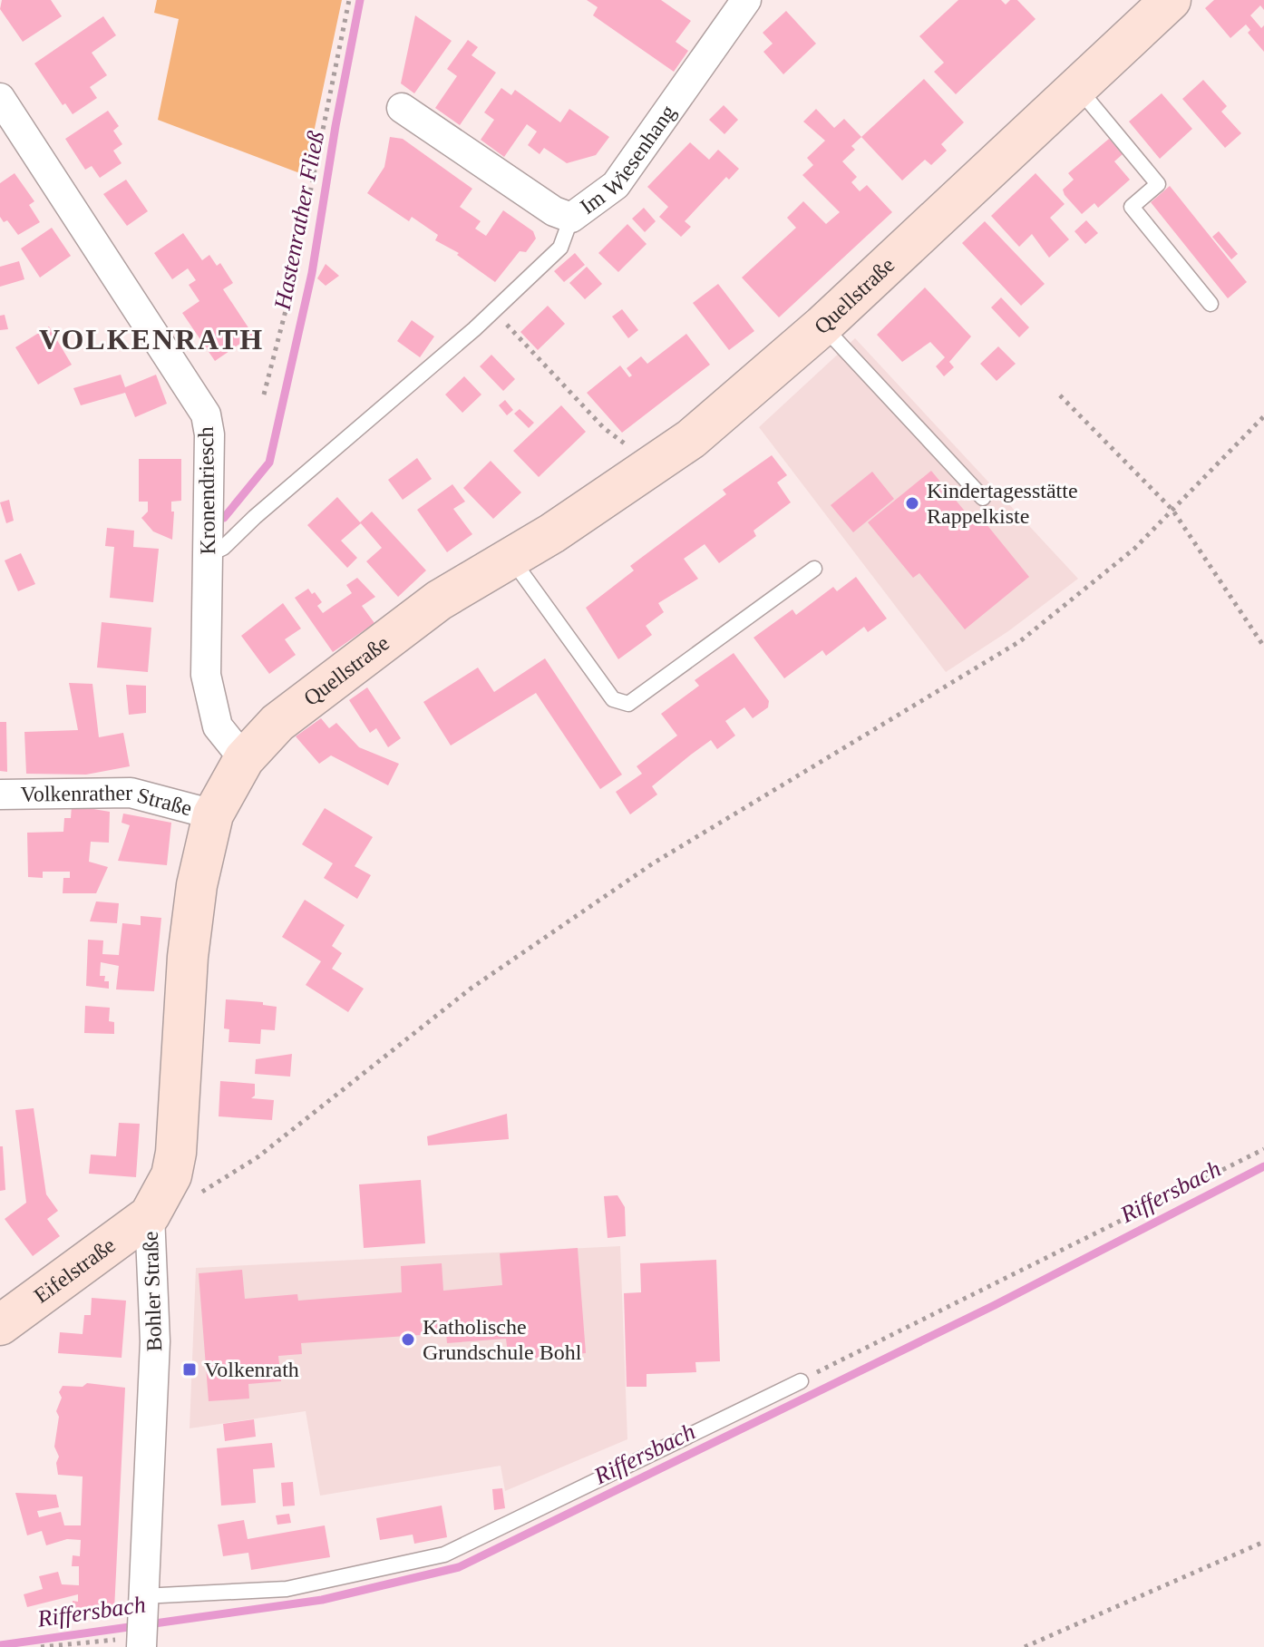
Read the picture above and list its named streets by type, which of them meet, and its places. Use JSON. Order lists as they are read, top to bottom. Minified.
{"streets":{"main road":["Quellstraße","Eifelstraße","Bohler Straße"],"street":["Im Wiesenhang","Kronendriesch","Volkenrather Straße"]},"crossings":[["Quellstraße","Kronendriesch"],["Quellstraße","Volkenrather Straße"],["Quellstraße","Bohler Straße"],["Volkenrather Straße","Bohler Straße"],["Eifelstraße","Bohler Straße"]],"districts":["VOLKENRATH"],"water":["Hastenrather Fließ","Riffersbach"],"places":{"other":["Kindertagesstätte Rappelkiste","Katholische Grundschule Bohl"],"transit":["Volkenrath"]}}
